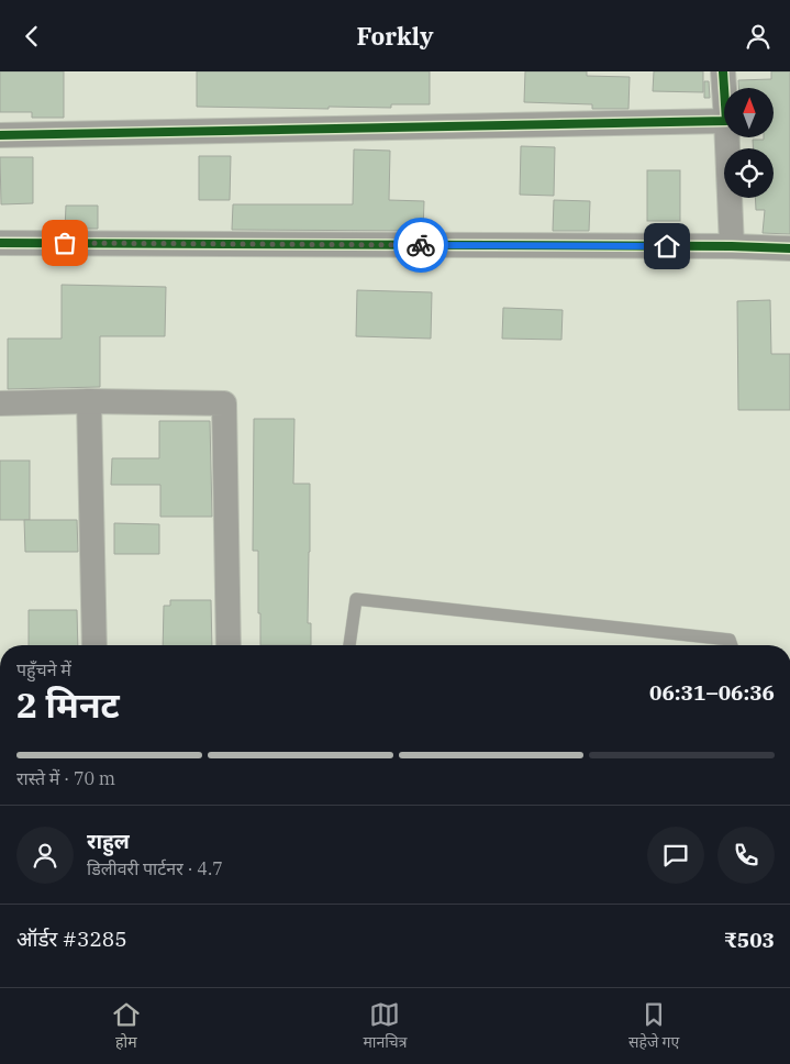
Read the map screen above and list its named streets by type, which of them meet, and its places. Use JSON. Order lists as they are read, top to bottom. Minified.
{"north":"top","page":{"header":"Forkly","heading":["2 मिनट","पहुँचने में","06:31–06:36"],"panel":["राहुल","डिलीवरी पार्टनर · 4.7","ऑर्डर #3285","₹503"],"bar":"रास्ते में · 70 m","tabs":["होम","मानचित्र","सहेजे गए"]}}
